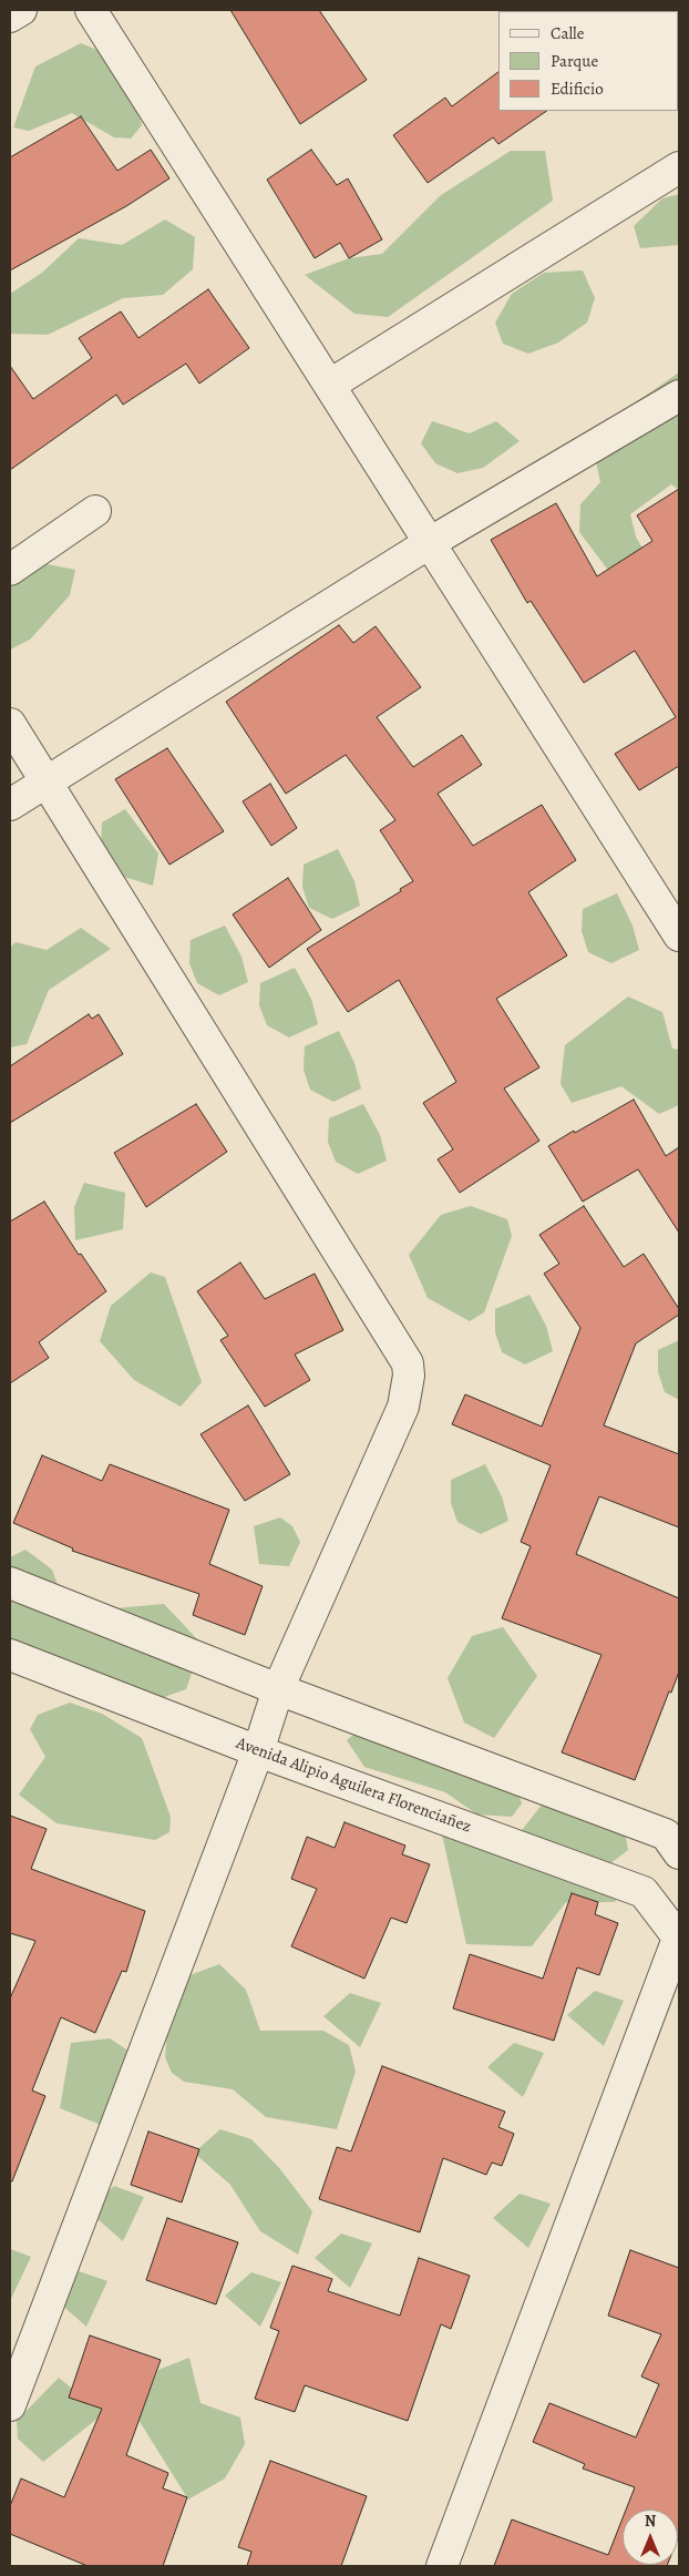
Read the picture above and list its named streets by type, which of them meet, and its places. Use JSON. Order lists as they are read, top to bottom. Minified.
{"streets":{"street":["Avenida Alipio Aguilera Florenciañez"]},"legend":["Calle","Parque","Edificio"],"north":"top"}
